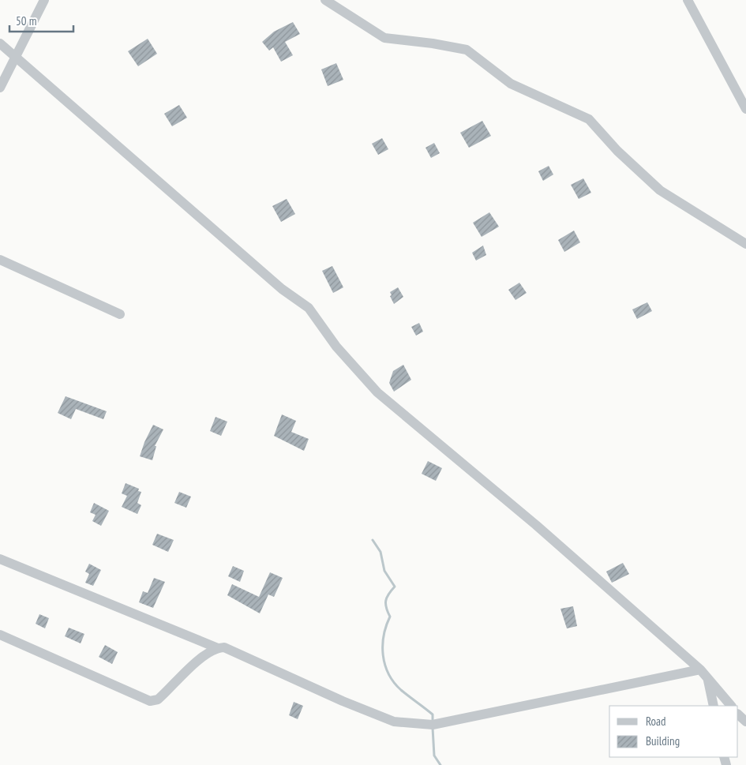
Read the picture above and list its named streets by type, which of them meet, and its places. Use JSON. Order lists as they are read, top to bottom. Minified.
{"legend":["Road","Building"],"scale_bar":"50 m"}
